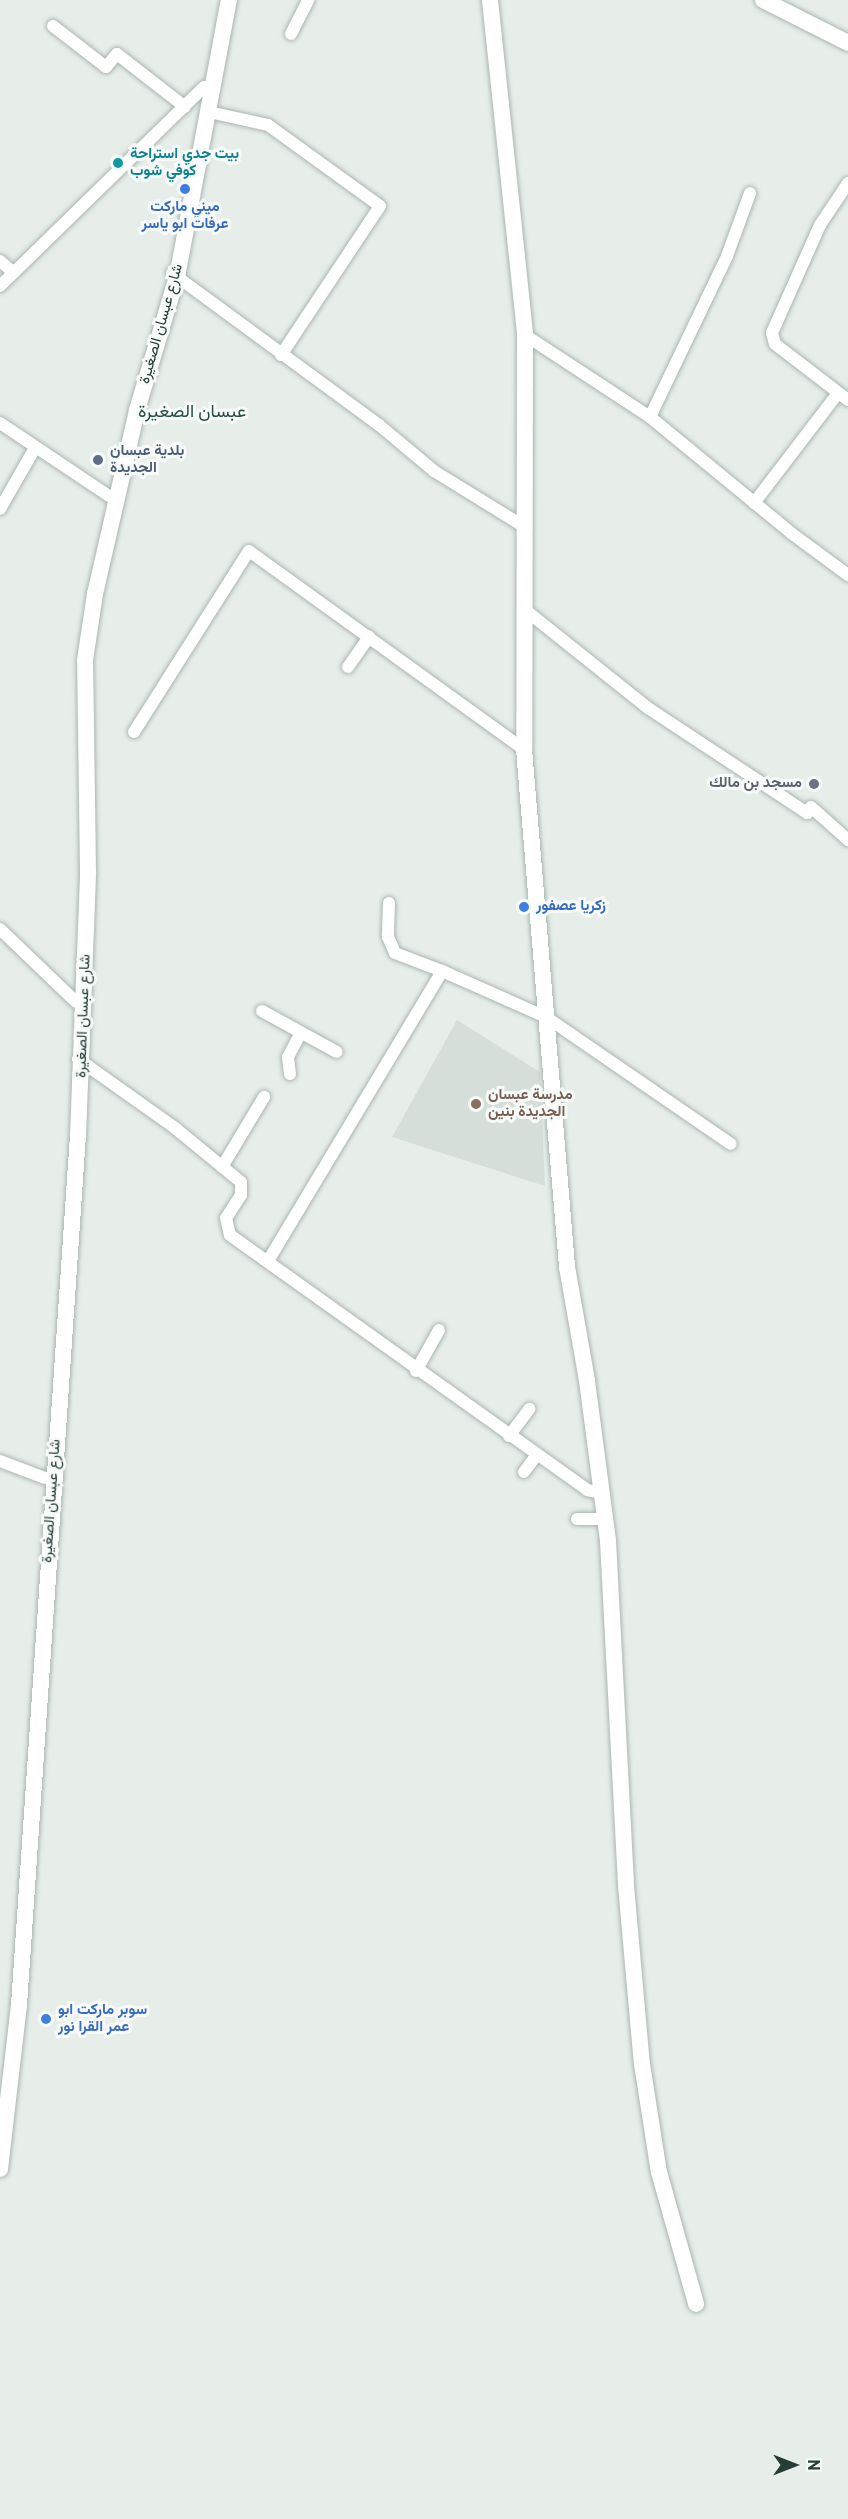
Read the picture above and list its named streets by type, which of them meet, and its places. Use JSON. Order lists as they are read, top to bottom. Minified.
{"streets":{"street":["شارع عبسان الصغيرة"]},"districts":["عبسان الصغيرة"],"places":["بيت جدي استراحة كوفي شوب","ميني ماركت عرفات ابو ياسر","بلدية عبسان الجديدة","مسجد بن مالك","زكريا عصفور","مدرسة عبسان الجديدة بنين","سوبر ماركت ابو عمر القرا نور"],"north":"right"}
